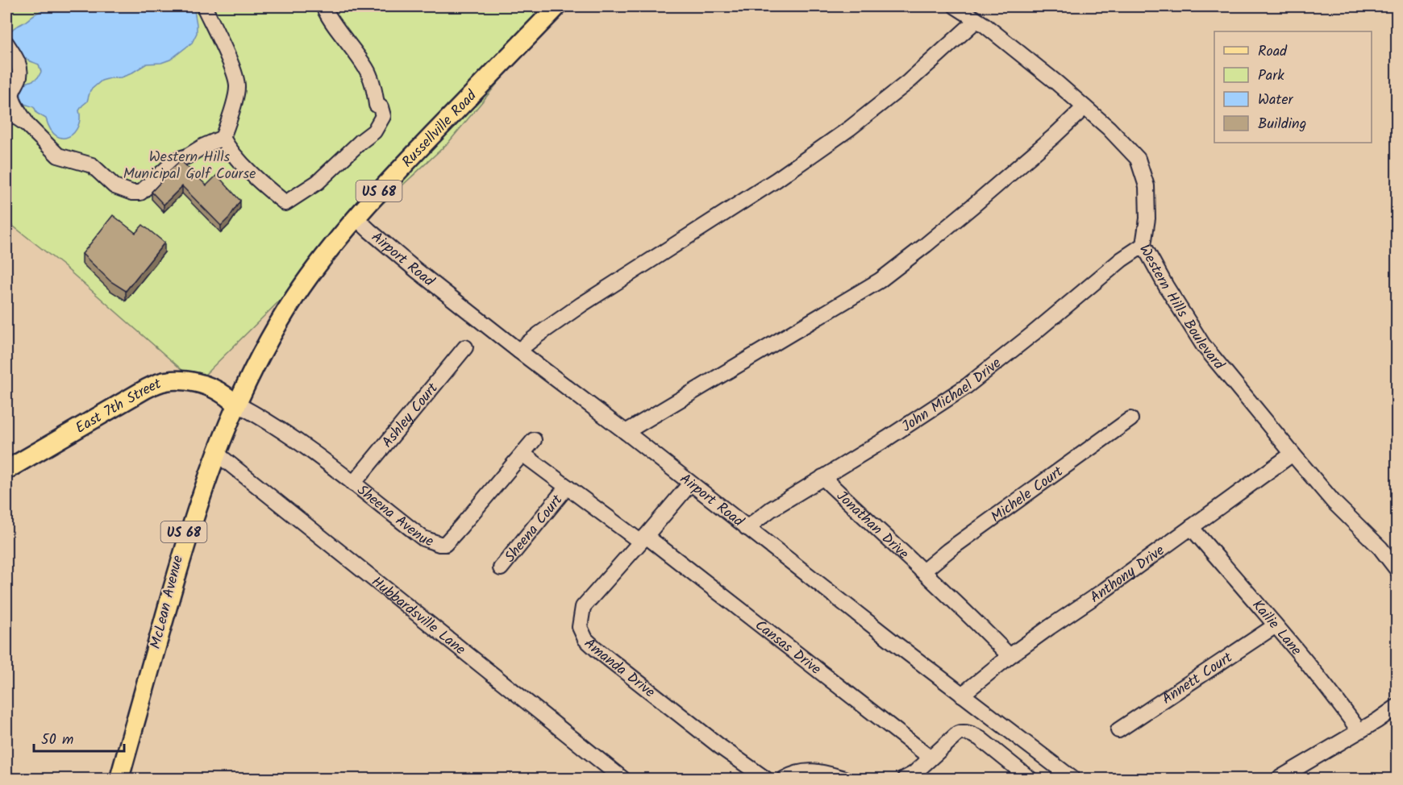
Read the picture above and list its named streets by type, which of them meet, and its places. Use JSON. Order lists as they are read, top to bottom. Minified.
{"streets":{"main road":["Russellville Road","US 68","East 7th Street","McLean Avenue"],"street":["Airport Road","Western Hills Boulevard","John Michael Drive","Ashley Court","Michele Court","Sheena Avenue","Jonathan Drive","Sheena Court","Anthony Drive","Hubbardsville Lane","Kailie Lane","Cansas Drive","Amanda Drive","Annett Court"]},"crossings":[["Russellville Road","Airport Road"],["Russellville Road","East 7th Street"],["Russellville Road","Sheena Avenue"],["Russellville Road","McLean Avenue"],["Airport Road","John Michael Drive"],["Airport Road","Anthony Drive"],["Airport Road","Amanda Drive"],["Western Hills Boulevard","John Michael Drive"],["Western Hills Boulevard","Anthony Drive"],["John Michael Drive","Jonathan Drive"],["East 7th Street","Sheena Avenue"],["East 7th Street","McLean Avenue"],["Ashley Court","Sheena Avenue"],["Michele Court","Jonathan Drive"],["Sheena Avenue","McLean Avenue"],["Sheena Avenue","Cansas Drive"],["Jonathan Drive","Anthony Drive"],["Sheena Court","Cansas Drive"],["Anthony Drive","Kailie Lane"],["McLean Avenue","Hubbardsville Lane"],["Kailie Lane","Annett Court"],["Cansas Drive","Amanda Drive"]],"parks":["Western Hills Municipal Golf Course"],"legend":["Road","Park","Water","Building"],"scale_bar":"50 m"}
